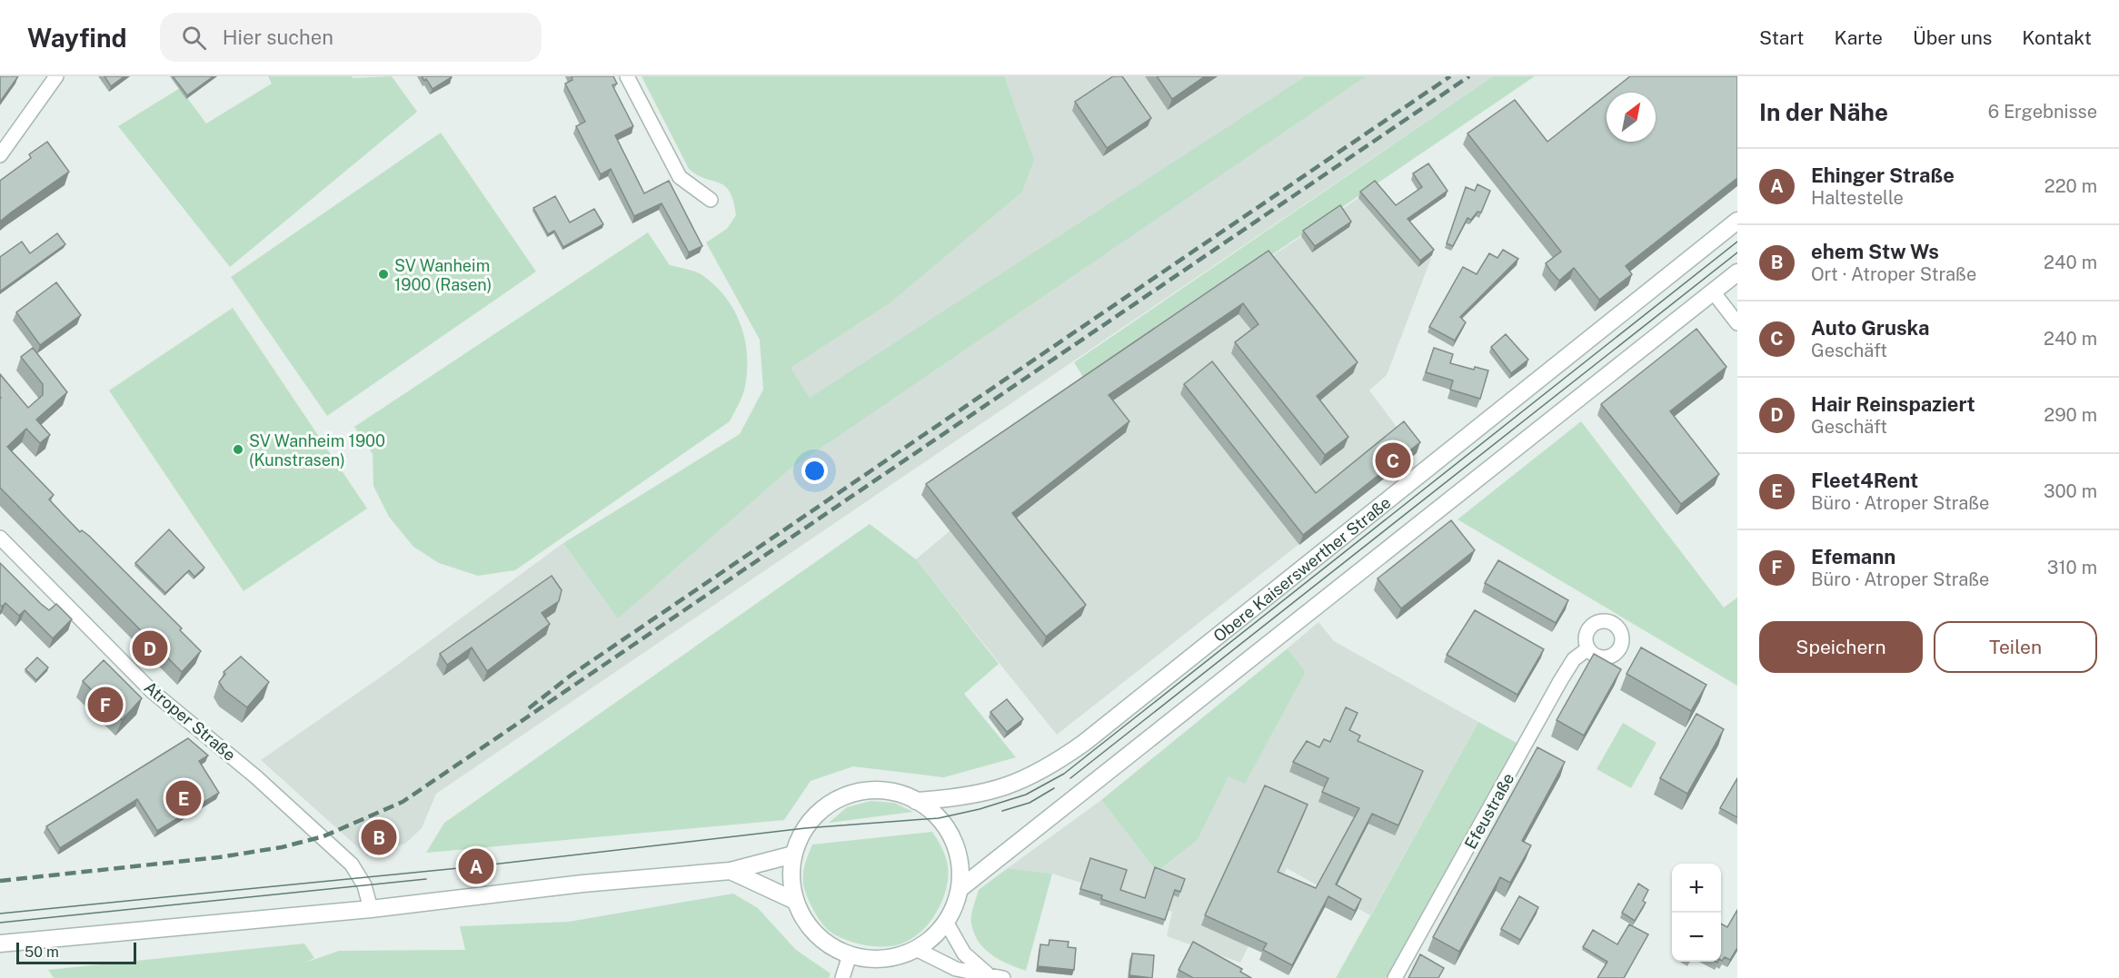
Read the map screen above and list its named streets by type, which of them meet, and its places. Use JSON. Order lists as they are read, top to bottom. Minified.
{"streets":{"street":["Obere Kaiserswerther Straße","Atroper Straße","Efeustraße"]},"places":["SV Wanheim 1900 (Rasen)","SV Wanheim 1900 (Kunstrasen)"],"scale_bar":"50 m","north":"top right","page":{"header":"Wayfind","search":"Hier suchen","nav":["Start","Karte","Über uns","Kontakt"],"heading":["In der Nähe","6 Ergebnisse"],"list":[{"mark":"A","name":"Ehinger Straße","note":"Haltestelle","value":"220 m"},{"mark":"B","name":"ehem Stw Ws","note":"Ort · Atroper Straße","value":"240 m"},{"mark":"C","name":"Auto Gruska","note":"Geschäft","value":"240 m"},{"mark":"D","name":"Hair Reinspaziert","note":"Geschäft","value":"290 m"},{"mark":"E","name":"Fleet4Rent","note":"Büro · Atroper Straße","value":"300 m"},{"mark":"F","name":"Efemann","note":"Büro · Atroper Straße","value":"310 m"}],"pins":["C","D","F","E","B","A"],"buttons":["Speichern","Teilen"],"map_buttons":["+","−"],"scale":"50 m"}}
